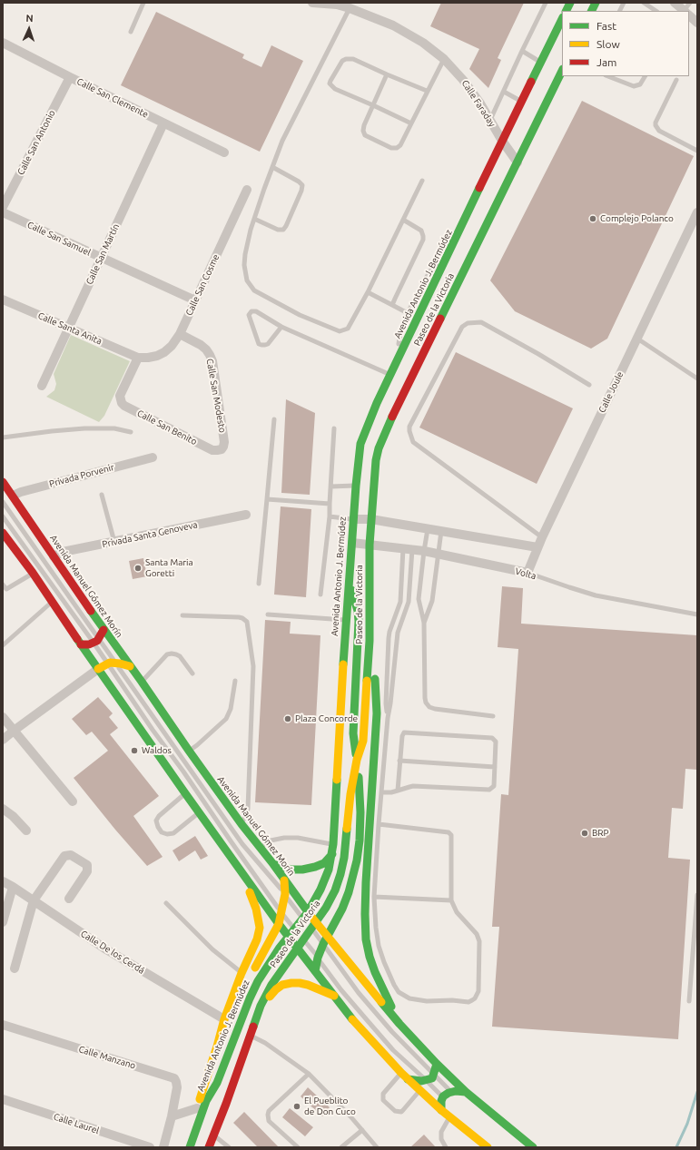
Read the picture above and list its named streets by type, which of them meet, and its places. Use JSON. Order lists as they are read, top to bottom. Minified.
{"streets":{"main road":["Avenida Antonio J. Bermúdez","Paseo de la Victoria","Avenida Manuel Gómez Morín"],"street":["Calle San Clemente","Calle Faraday","Calle San Antonio","Calle San Samuel","Calle San Martín","Calle San Cosme","Calle Santa Anita","Calle Joule","Calle San Modesto","Calle San Benito","Privada Porvenir","Privada Santa Genoveva","Volta","Calle De los Cerdá","Calle Manzano","Calle Laurel"]},"crossings":[["Calle San Clemente","Calle San Antonio"],["Calle San Clemente","Calle San Martín"],["Calle Faraday","Avenida Antonio J. Bermúdez"],["Calle Faraday","Paseo de la Victoria"],["Calle San Samuel","Calle San Martín"],["Calle San Samuel","Calle San Cosme"],["Calle San Martín","Calle Santa Anita"],["Avenida Antonio J. Bermúdez","Volta"],["Avenida Antonio J. Bermúdez","Avenida Manuel Gómez Morín"],["Calle San Cosme","Calle Santa Anita"],["Calle San Cosme","Calle San Modesto"],["Calle San Cosme","Calle San Benito"],["Paseo de la Victoria","Volta"],["Paseo de la Victoria","Avenida Manuel Gómez Morín"],["Calle Santa Anita","Calle San Benito"],["Calle Joule","Volta"],["Calle San Modesto","Calle San Benito"],["Privada Porvenir","Avenida Manuel Gómez Morín"],["Privada Santa Genoveva","Avenida Manuel Gómez Morín"]],"places":["Complejo Polanco","Santa Maria Goretti","Plaza Concorde","Waldos","BRP","El Pueblito de Don Cuco"],"legend":["Fast","Slow","Jam"],"north":"top"}
